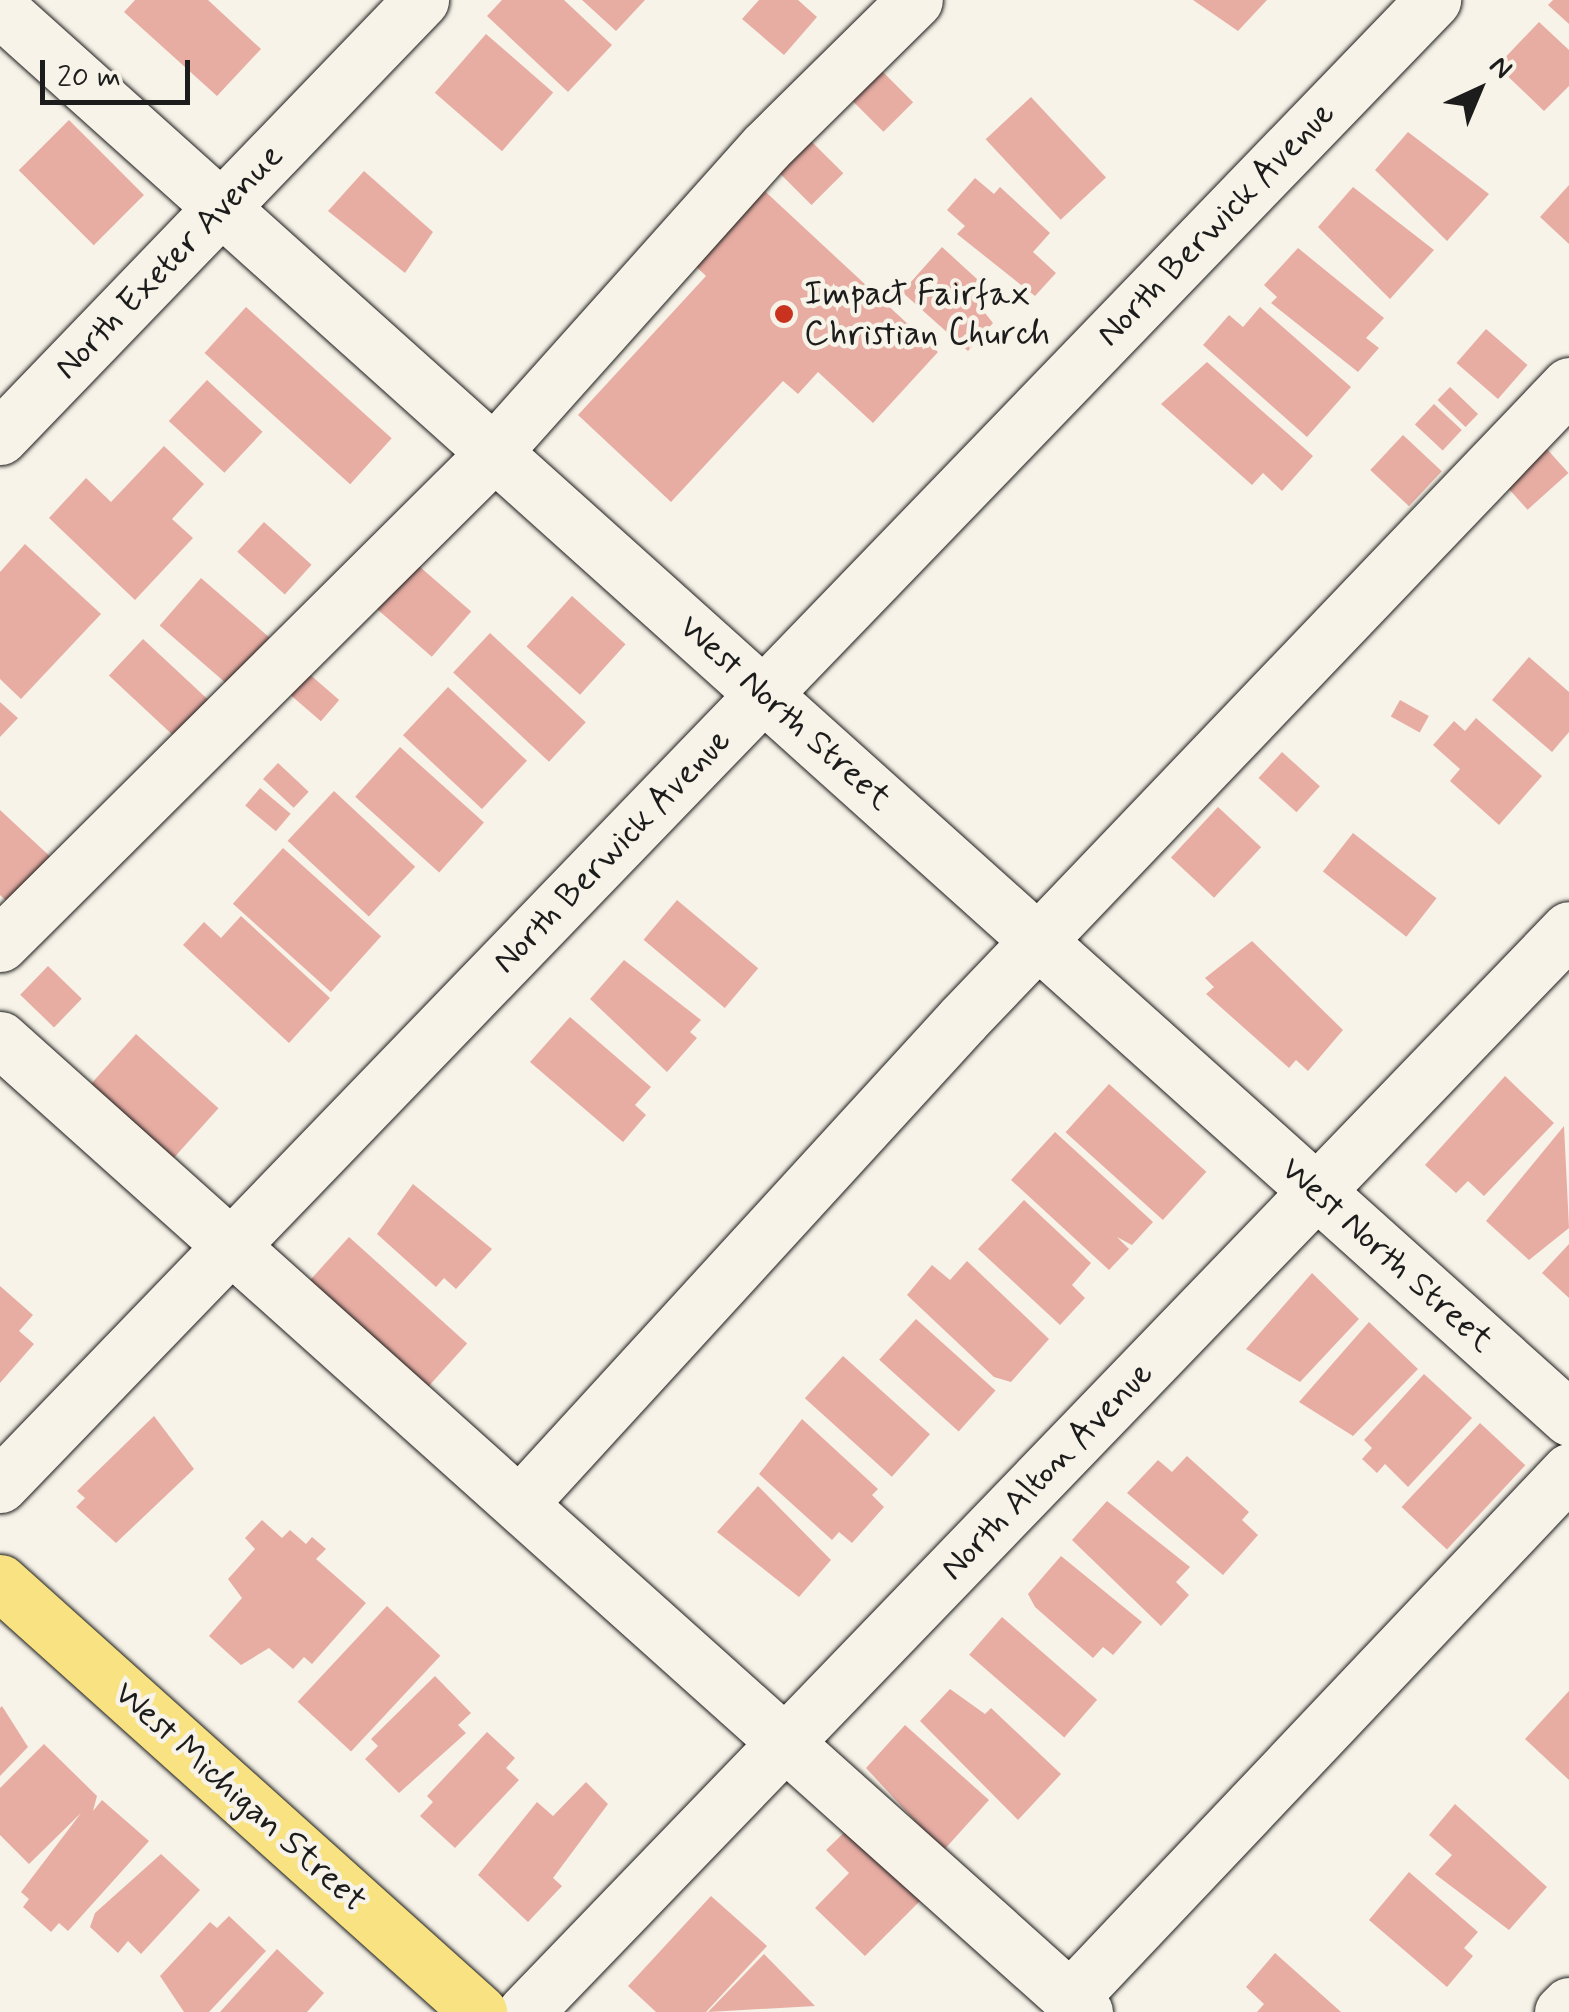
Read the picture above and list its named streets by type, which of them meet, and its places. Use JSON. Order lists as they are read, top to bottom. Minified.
{"streets":{"main road":["West Michigan Street"],"street":["North Berwick Avenue","North Exeter Avenue","West North Street","North Alton Avenue"]},"crossings":[["North Berwick Avenue","West North Street"],["North Exeter Avenue","West North Street"],["West North Street","North Alton Avenue"]],"places":["Impact Fairfax Christian Church"],"scale_bar":"20 m","north":"top right"}
